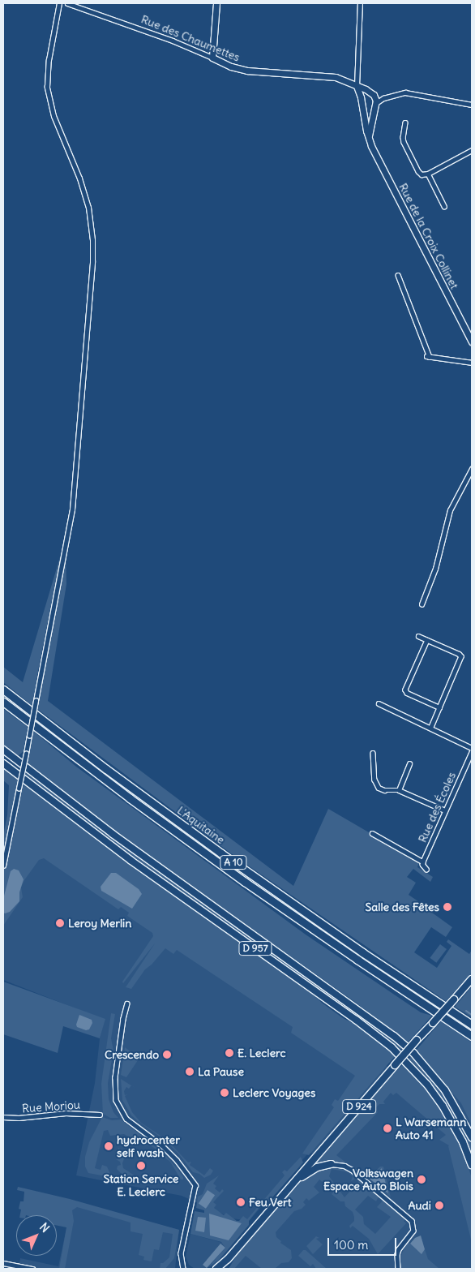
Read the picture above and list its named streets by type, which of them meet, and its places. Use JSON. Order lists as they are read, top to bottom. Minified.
{"streets":{"highway":["L'Aquitaine","A 10"],"main road":["D 957","D 924"],"street":["Rue des Chaumettes","Rue de la Croix Collinet","Rue des Écoles","Rue Moriou"]},"crossings":[["Rue des Chaumettes","Rue de la Croix Collinet"]],"places":["Salle des Fêtes","Leroy Merlin","E. Leclerc","Crescendo","La Pause","Leclerc Voyages","L Warsemann Auto 41","hydrocenter self wash","Station Service E. Leclerc","Volkswagen Espace Auto Blois","Feu Vert","Audi"],"scale_bar":"100 m","north":"top right"}
